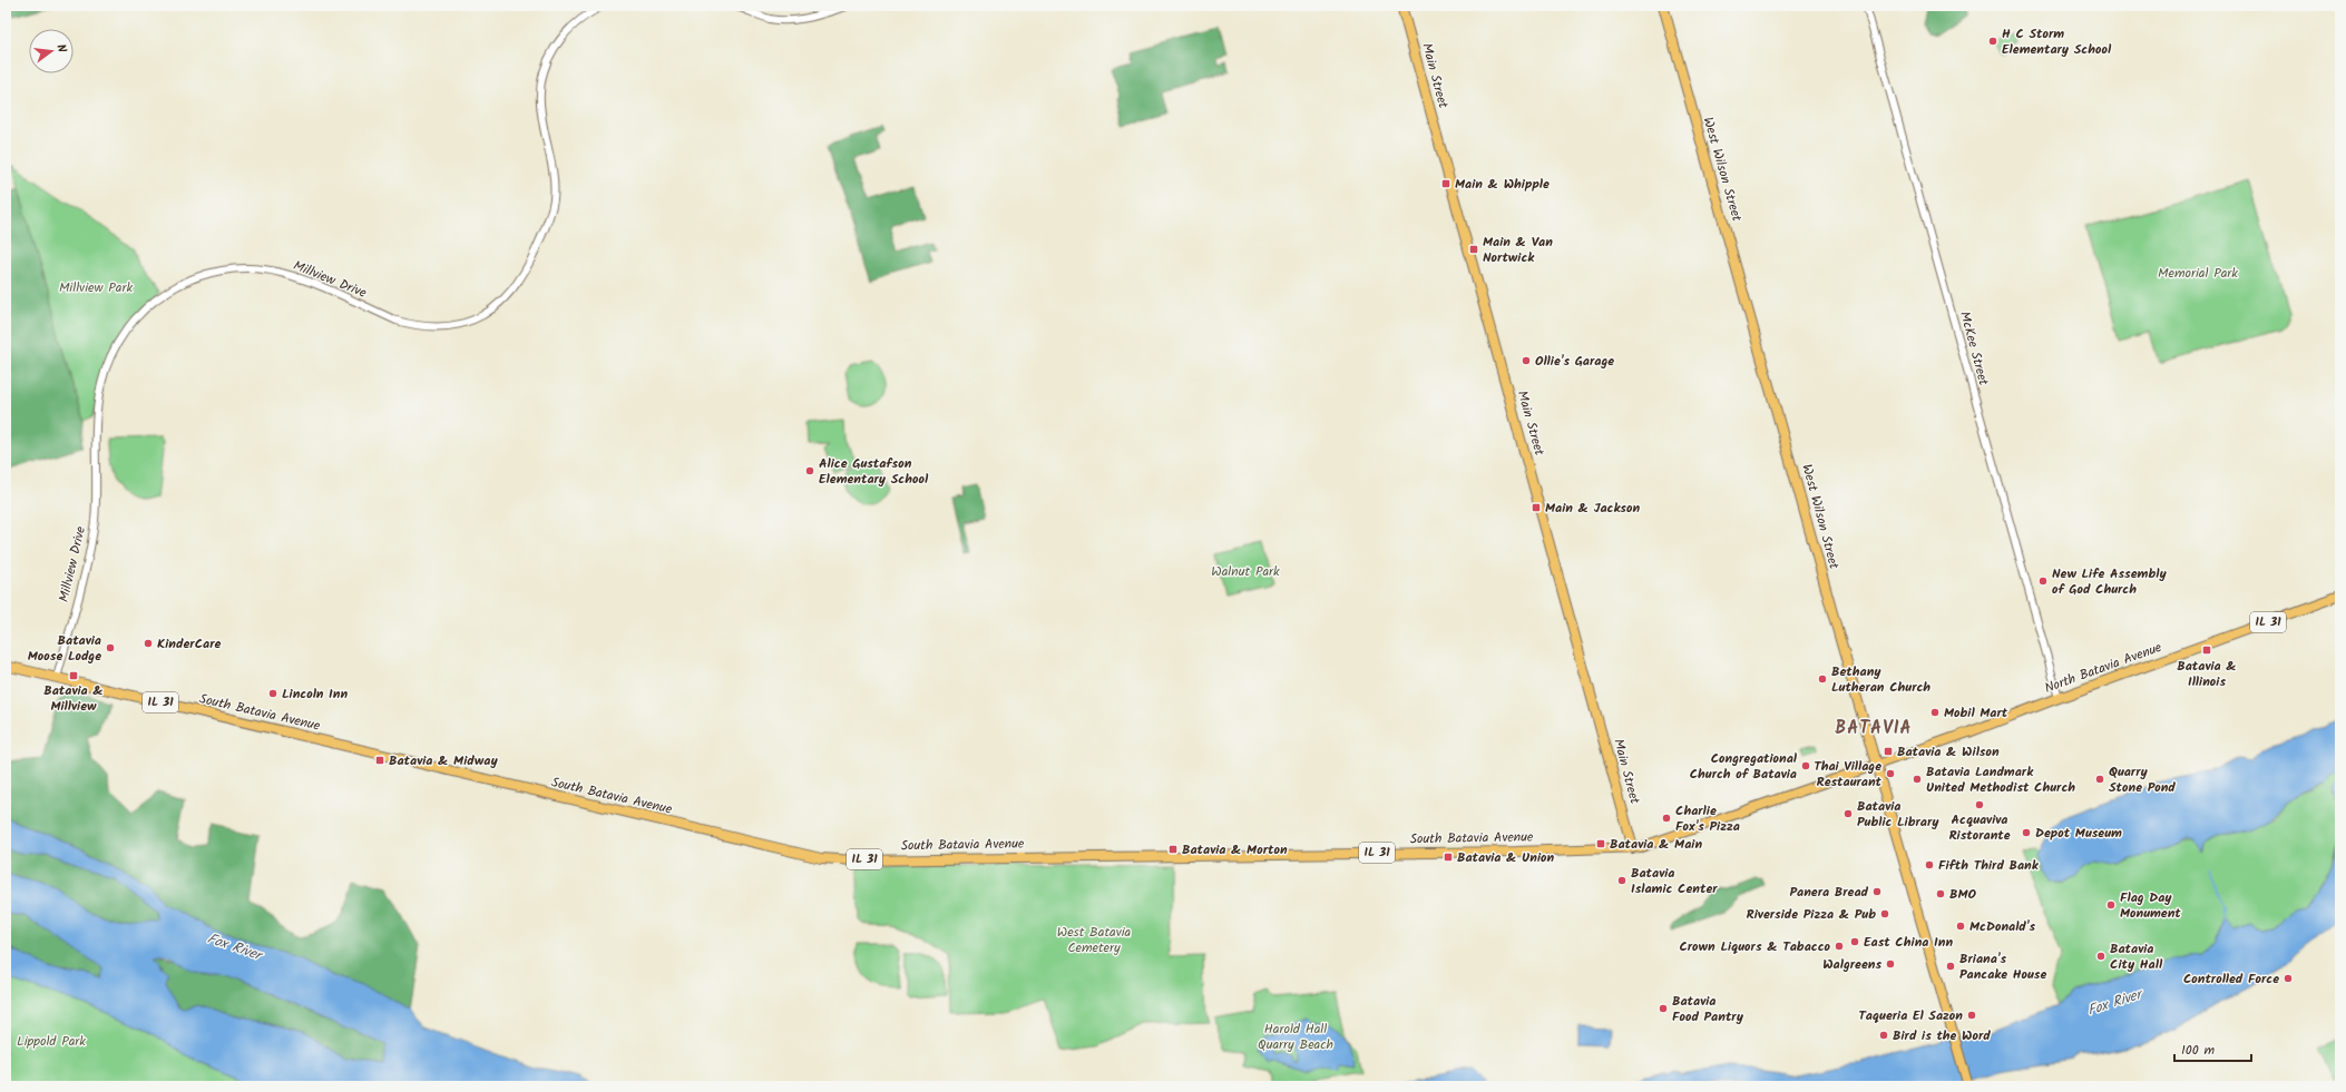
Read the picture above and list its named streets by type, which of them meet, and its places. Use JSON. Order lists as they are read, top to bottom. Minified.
{"streets":{"main road":["Main Street","West Wilson Street","IL 31","North Batavia Avenue","South Batavia Avenue"],"street":["Millview Drive","McKee Street"]},"crossings":[["Main Street","South Batavia Avenue"],["West Wilson Street","North Batavia Avenue"],["West Wilson Street","South Batavia Avenue"],["Millview Drive","South Batavia Avenue"],["McKee Street","North Batavia Avenue"],["North Batavia Avenue","South Batavia Avenue"]],"districts":["BATAVIA"],"water":["Fox River"],"parks":["Memorial Park","Millview Park","Walnut Park","West Batavia Cemetery","Harold Hall Quarry Beach","Lippold Park"],"places":{"other":["H C Storm Elementary School","Ollie's Garage","Alice Gustafson Elementary School","New Life Assembly of God Church","KinderCare","Batavia Moose Lodge","Bethany Lutheran Church","Lincoln Inn","Mobil Mart","Congregational Church of Batavia","Thai Village Restaurant","Batavia Landmark United Methodist Church","Quarry Stone Pond","Acquaviva Ristorante","Batavia Public Library","Charlie Fox's Pizza","Depot Museum","Fifth Third Bank","Batavia Islamic Center","Panera Bread","BMO","Flag Day Monument","Riverside Pizza & Pub","McDonald's","East China Inn","Crown Liquors & Tabacco","Batavia City Hall","Walgreens","Briana's Pancake House","Controlled Force","Batavia Food Pantry","Taqueria El Sazon","Bird is the Word"],"transit":["Main & Whipple","Main & Van Nortwick","Main & Jackson","Batavia & Illinois","Batavia & Millview","Batavia & Wilson","Batavia & Midway","Batavia & Main","Batavia & Morton","Batavia & Union"]},"scale_bar":"100 m","north":"right"}
